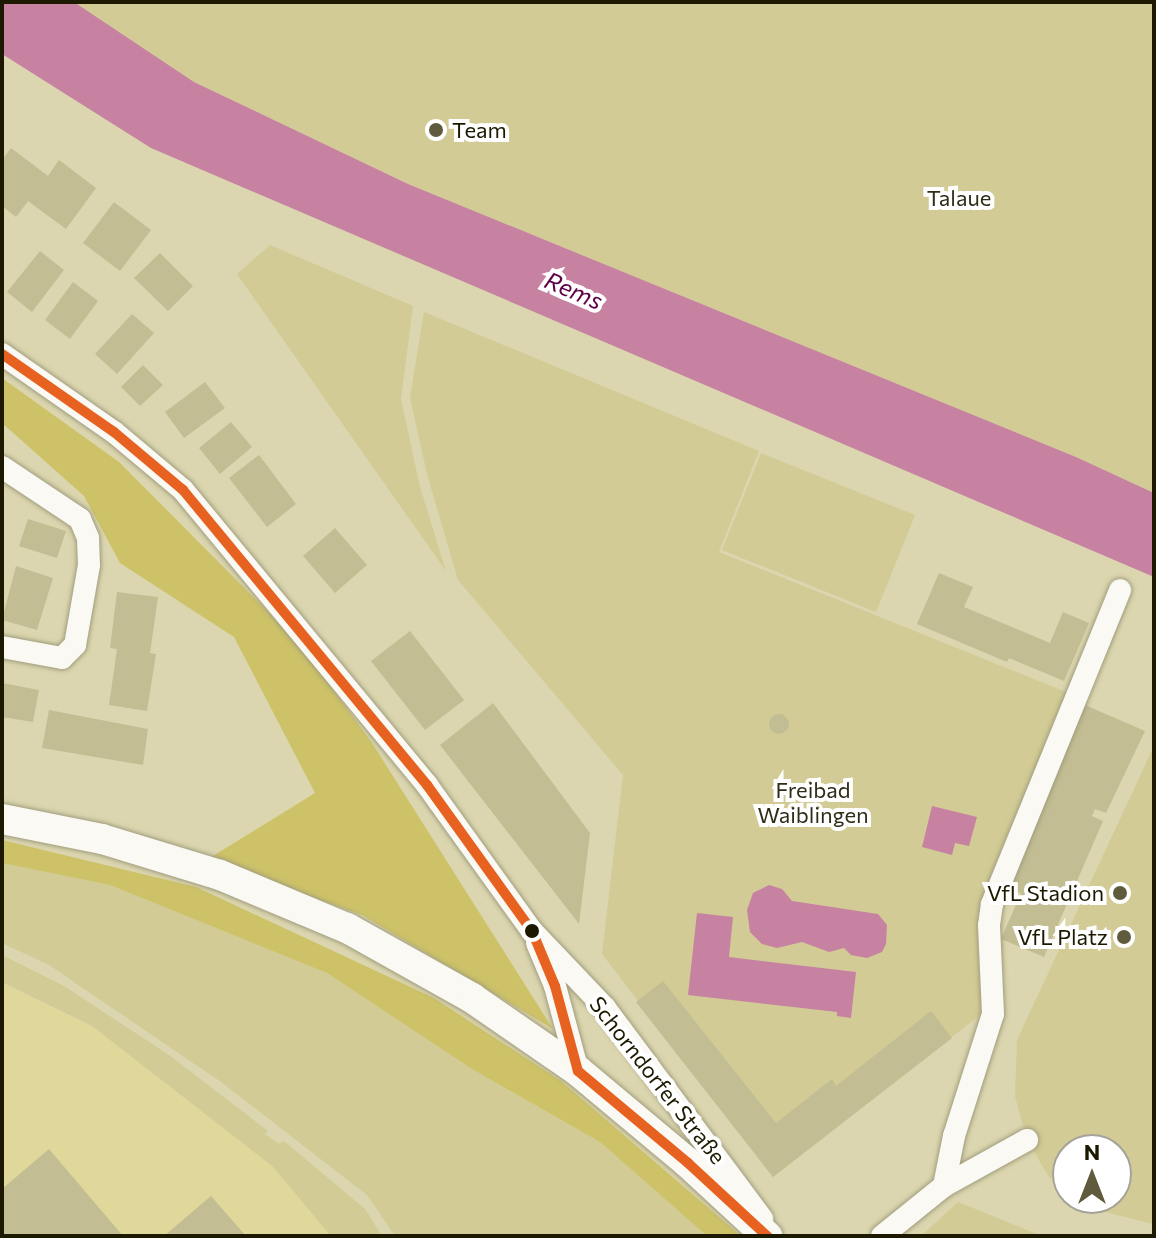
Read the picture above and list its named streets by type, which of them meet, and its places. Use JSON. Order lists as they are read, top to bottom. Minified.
{"streets":{"main road":["Schorndorfer Straße"]},"water":["Rems"],"parks":["Talaue","Freibad Waiblingen"],"places":["Team","VfL Stadion","VfL Platz"],"north":"top"}
